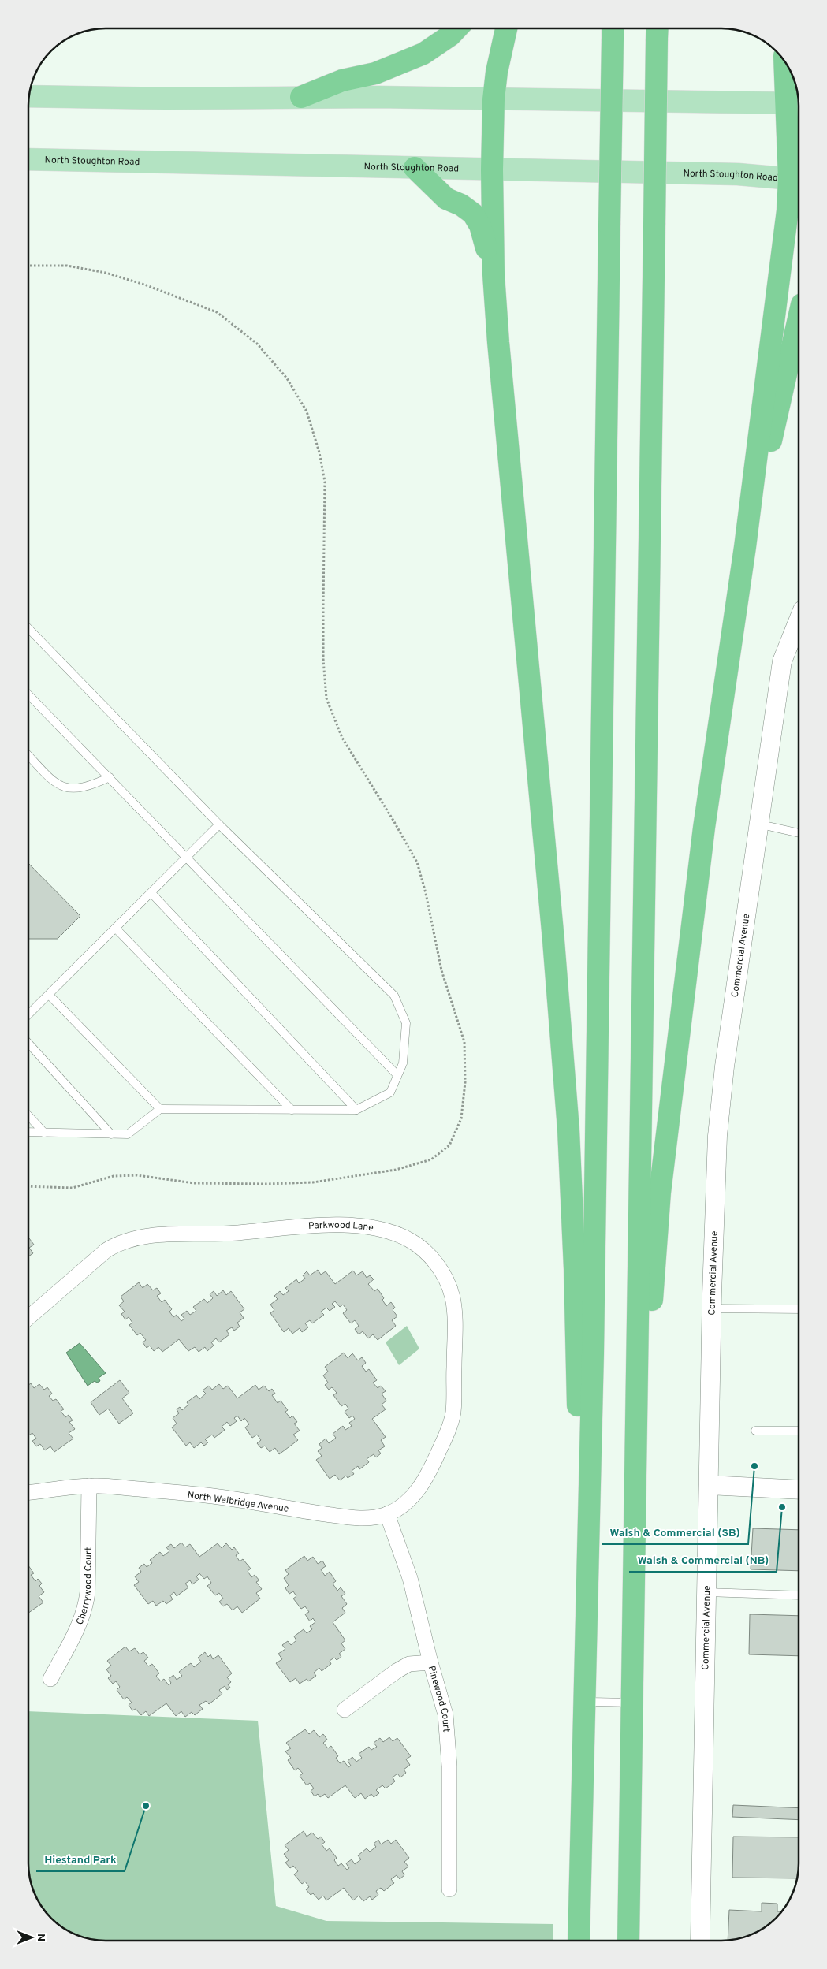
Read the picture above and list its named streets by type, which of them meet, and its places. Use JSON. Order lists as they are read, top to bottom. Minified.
{"streets":{"main road":["North Stoughton Road"],"street":["Commercial Avenue","Parkwood Lane","North Walbridge Avenue","Cherrywood Court","Pinewood Court"]},"crossings":[["Parkwood Lane","North Walbridge Avenue"],["North Walbridge Avenue","Cherrywood Court"],["North Walbridge Avenue","Pinewood Court"]],"places":["Walsh & Commercial (SB)","Walsh & Commercial (NB)","Hiestand Park"],"north":"right"}
